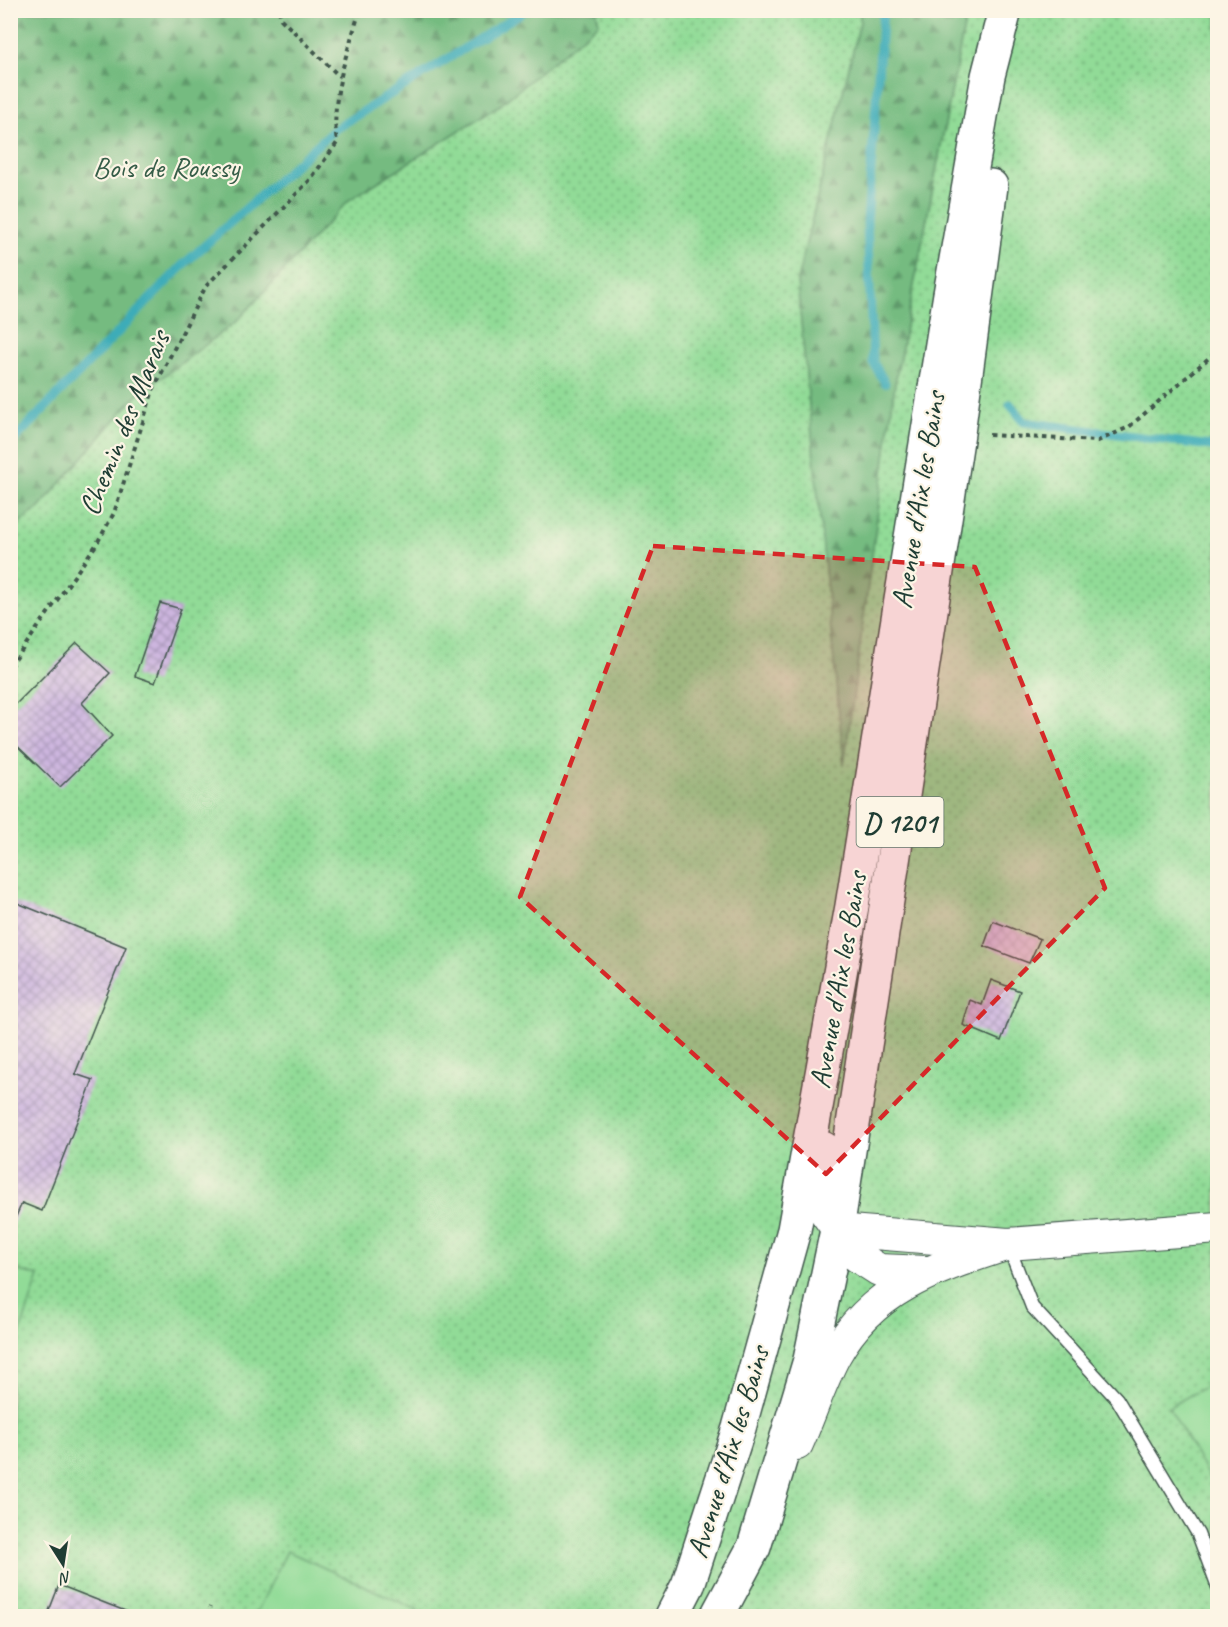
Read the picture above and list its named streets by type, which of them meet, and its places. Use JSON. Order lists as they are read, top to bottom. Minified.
{"streets":{"main road":["Avenue d'Aix les Bains","D 1201"],"path":["Chemin des Marais"]},"parks":["Bois de Roussy"],"north":"bottom"}
